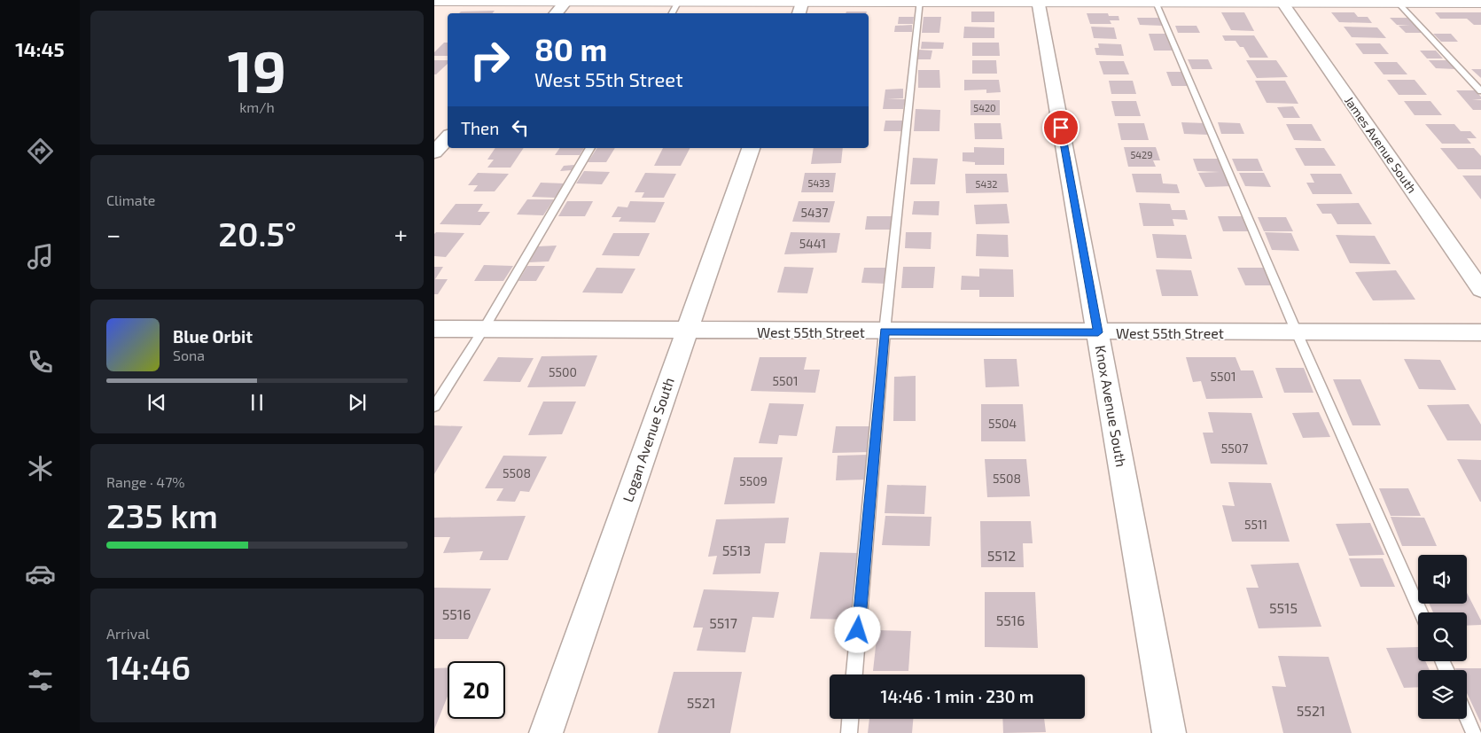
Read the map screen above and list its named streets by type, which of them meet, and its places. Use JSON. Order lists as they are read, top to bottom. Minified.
{"streets":{"street":["James Avenue South","West 55th Street","Knox Avenue South","Logan Avenue South"]},"crossings":[["West 55th Street","Knox Avenue South"],["West 55th Street","Logan Avenue South"]],"house_numbers":["5420","5429","5433","5432","5437","5441","5500","5501","5501","5504","5507","5508","5508","5509","5511","5513","5512","5515","5516","5516","5517","5521","5521"],"page":{"tabs":"14:45","tile":[["19","km/h"],"Climate",["Range · 47%","235 km"],["Arrival","14:46"]],"turn":["80 m","West 55th Street"],"then":"Then","heat":["−","20.5°","+"],"song":["Blue Orbit","Sona"],"limit":"20","trip":"14:46 · 1 min · 230 m"}}
